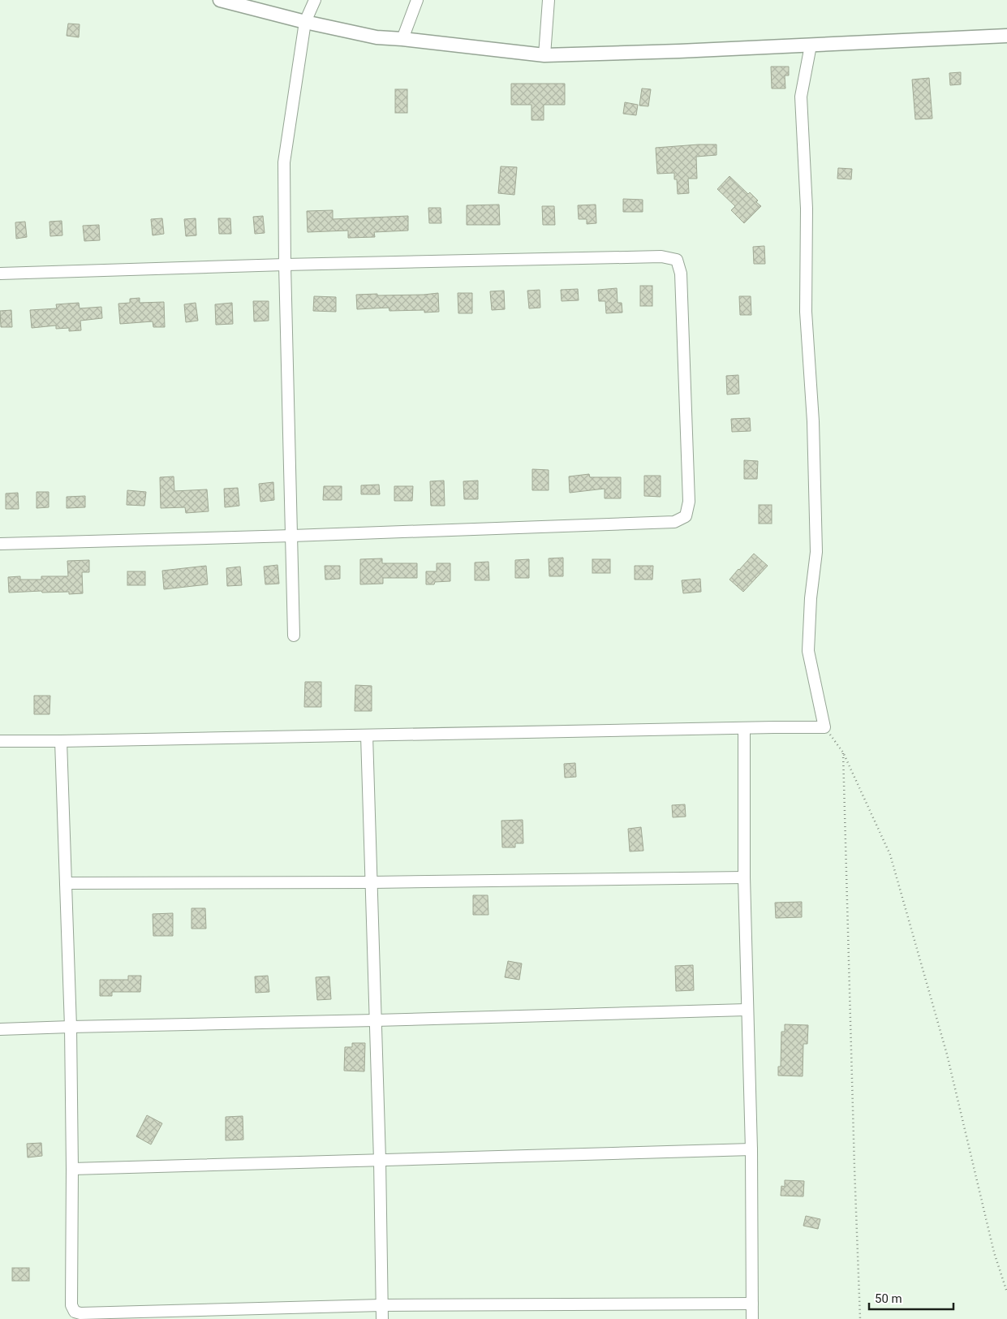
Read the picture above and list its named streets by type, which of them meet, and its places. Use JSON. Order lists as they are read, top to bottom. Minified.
{"scale_bar":"50 m"}
